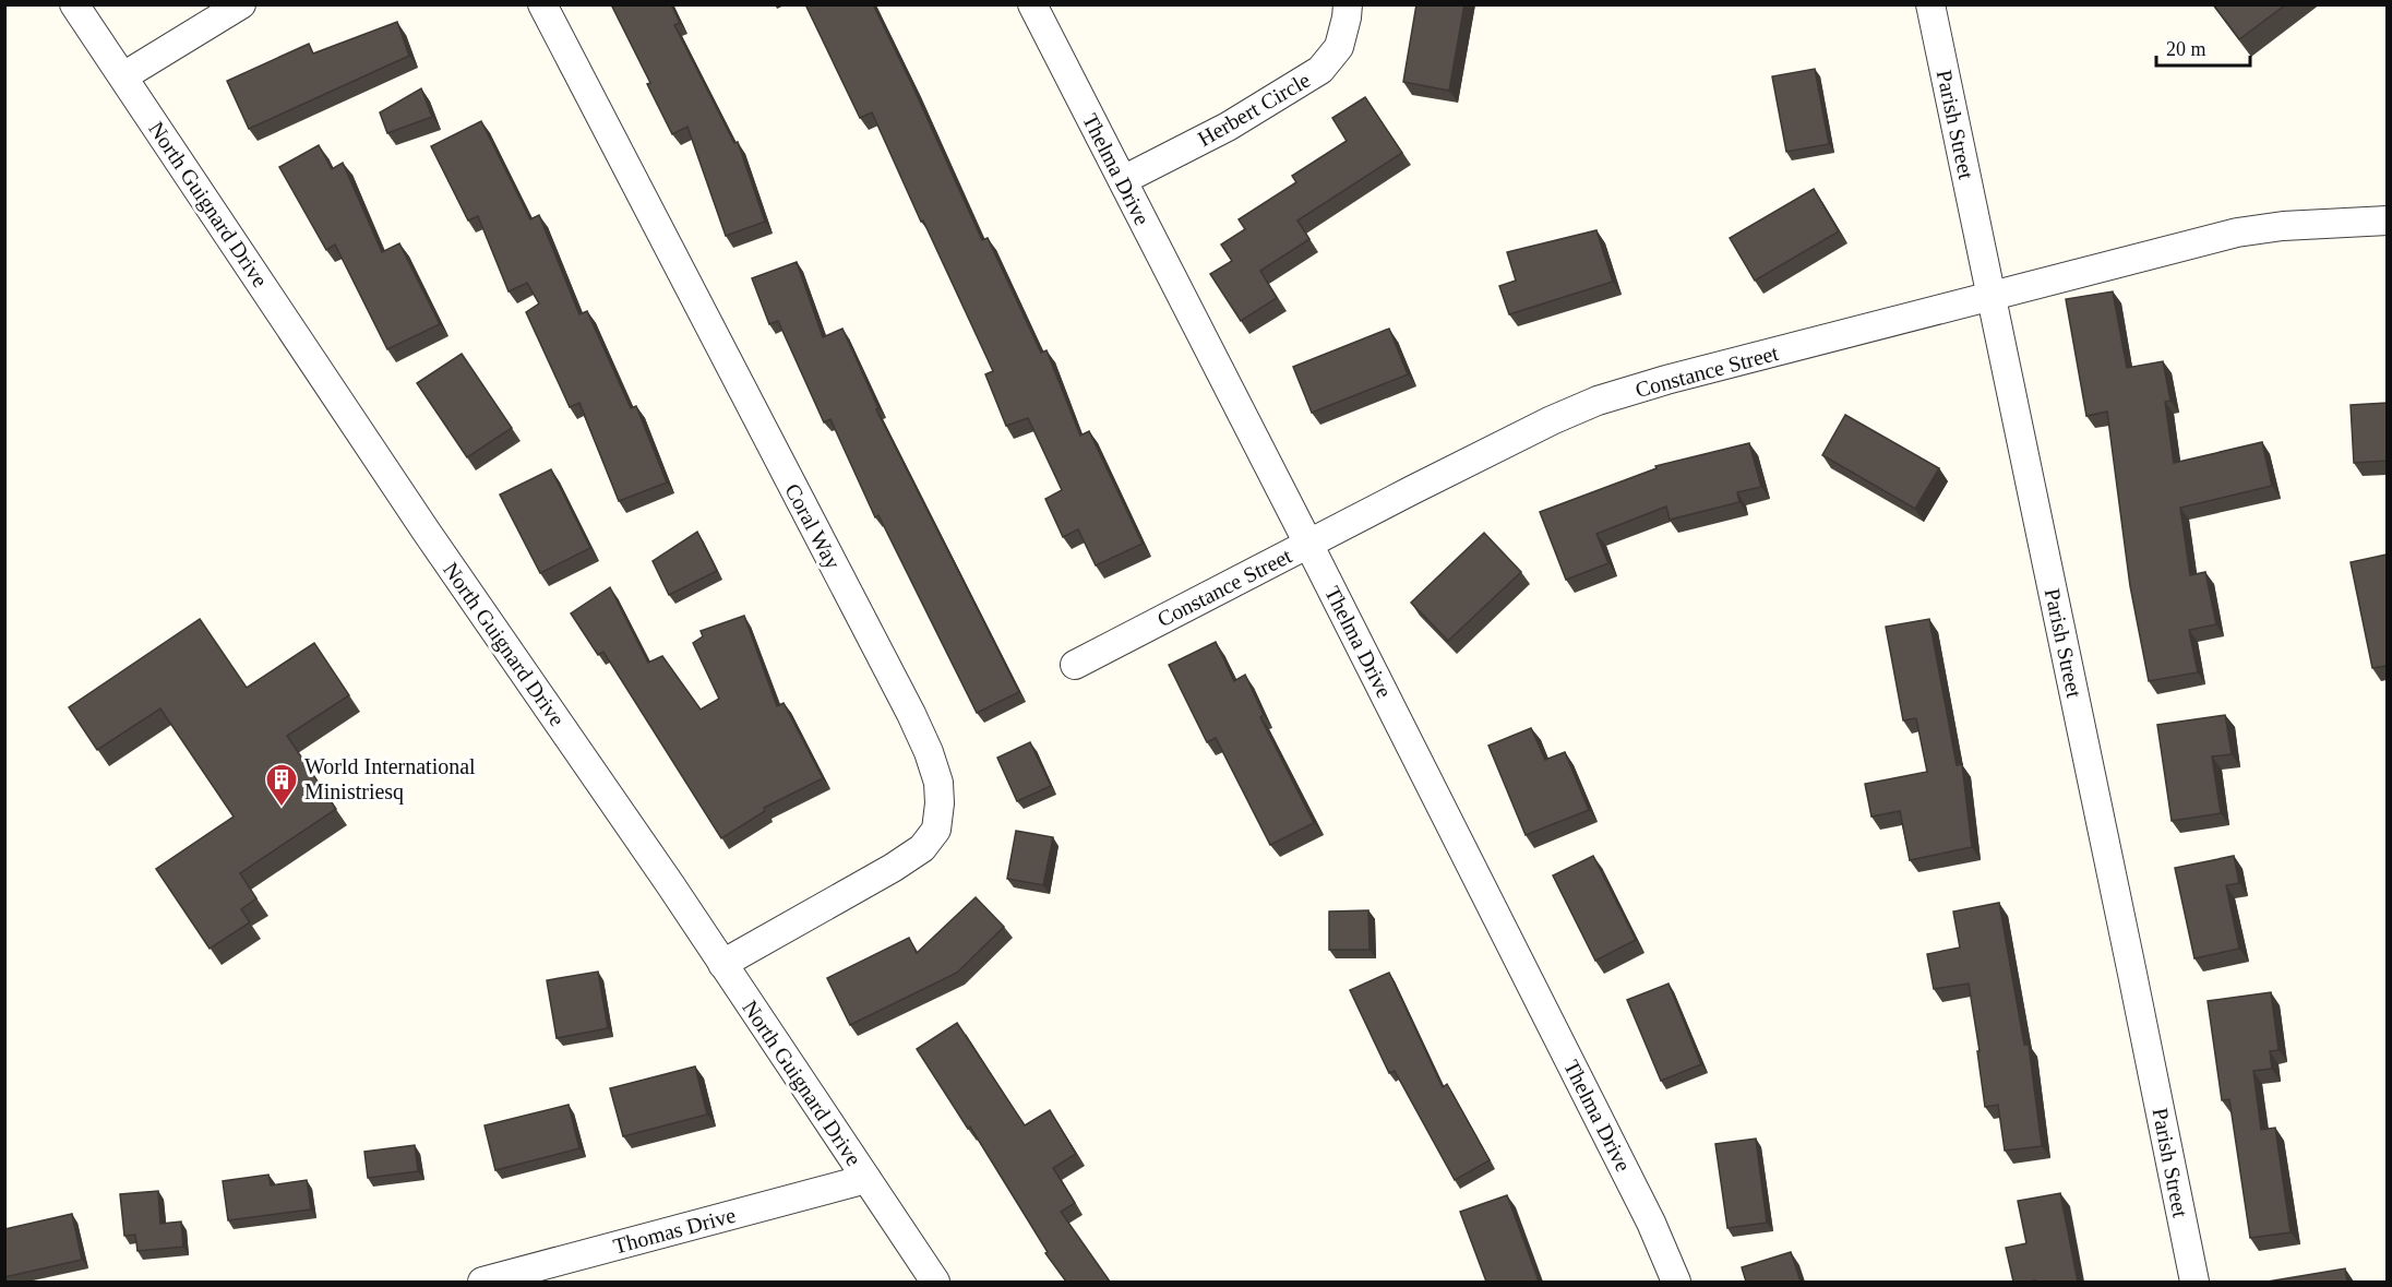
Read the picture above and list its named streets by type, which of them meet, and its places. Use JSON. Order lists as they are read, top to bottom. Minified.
{"streets":{"street":["Herbert Circle","Parish Street","Thelma Drive","North Guignard Drive","Constance Street","Coral Way","Thomas Drive"]},"crossings":[["Herbert Circle","Thelma Drive"],["Parish Street","Constance Street"],["Thelma Drive","Constance Street"],["North Guignard Drive","Coral Way"],["North Guignard Drive","Thomas Drive"]],"places":{"building":["World International Ministriesq"]},"scale_bar":"20 m"}
